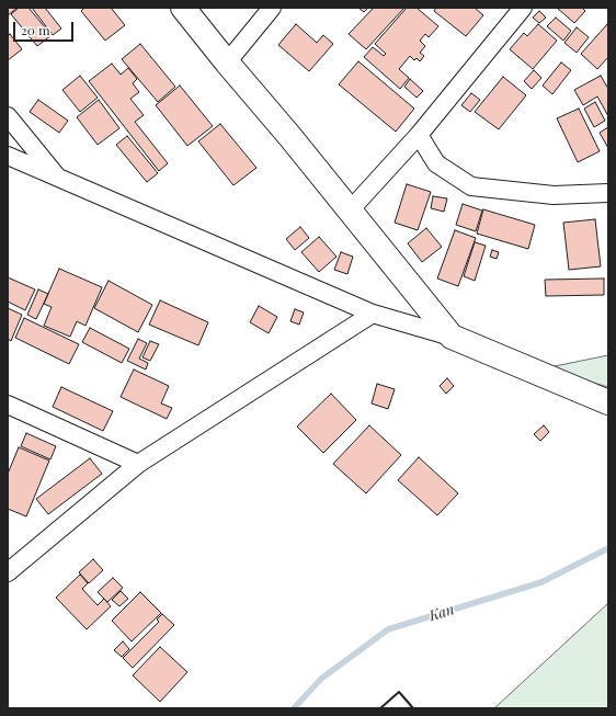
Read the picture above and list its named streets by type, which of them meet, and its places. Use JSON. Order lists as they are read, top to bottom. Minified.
{"water":["Kan"],"scale_bar":"20 m"}
